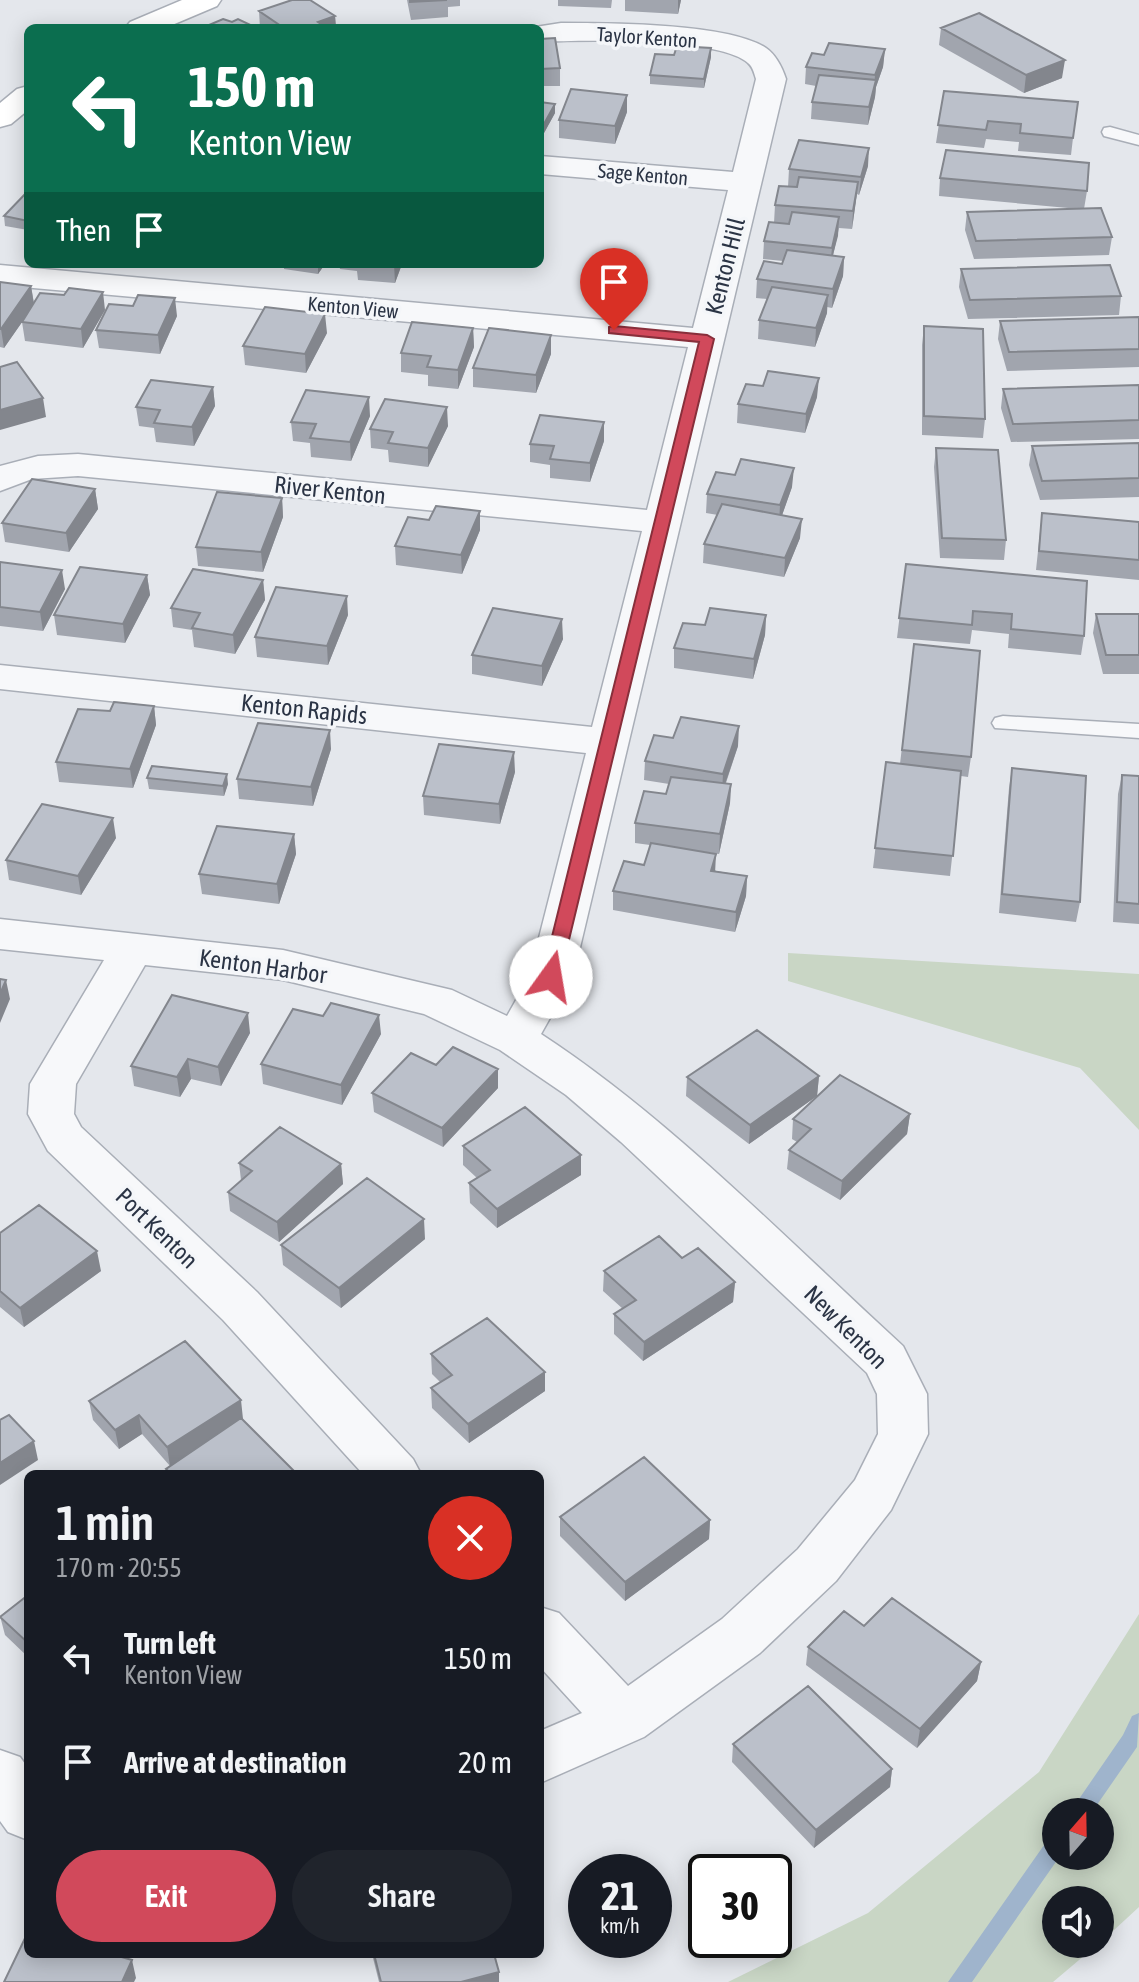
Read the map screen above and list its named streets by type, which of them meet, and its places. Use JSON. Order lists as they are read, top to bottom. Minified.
{"streets":{"street":["Taylor Kenton","Sage Kenton","Kenton Hill","Kenton View","River Kenton","Kenton Rapids","Kenton Harbor","Port Kenton","New Kenton"]},"crossings":[["Taylor Kenton","Kenton Hill"],["Sage Kenton","Kenton Hill"],["Kenton Hill","Kenton View"],["Kenton Hill","River Kenton"],["Kenton Hill","Kenton Rapids"],["Kenton Hill","Kenton Harbor"],["Kenton Hill","New Kenton"],["Kenton Harbor","Port Kenton"],["Kenton Harbor","New Kenton"]],"north":"top","page":{"turn":["150 m","Kenton View"],"then":"Then","heading":["1 min","170 m · 20:55"],"list":[{"name":"Turn left","note":"Kenton View","value":"150 m"},{"name":"Arrive at destination","value":"20 m"}],"buttons":["Exit","Share"],"speed":"21 km/h","limit":"30"}}
